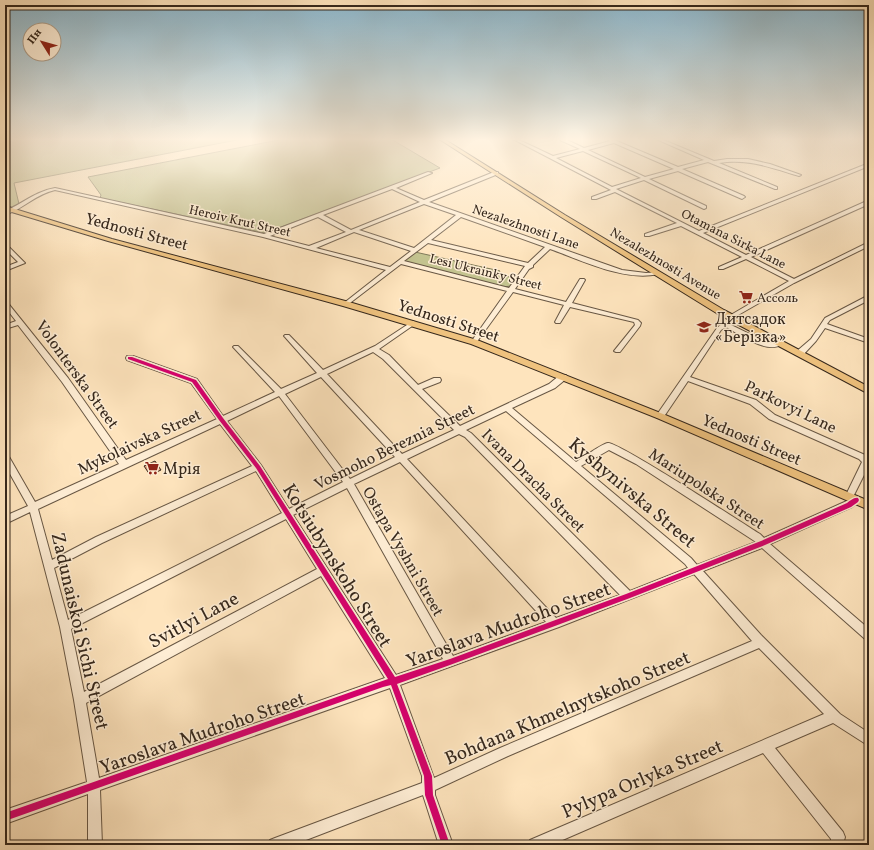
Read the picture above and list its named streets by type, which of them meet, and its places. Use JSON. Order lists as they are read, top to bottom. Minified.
{"streets":{"main road":["Yednosti Street","Nezalezhnosti Avenue"],"street":["Heroiv Krut Street","Nezalezhnosti Lane","Otamana Sirka Lane","Lesi Ukrainky Street","Volonterska Street","Parkovyi Lane","Mykolaivska Street","Vosmoho Bereznia Street","Ivana Dracha Street","Mariupolska Street","Kyshynivska Street","Ostapa Vyshni Street","Kotsiubynskoho Street","Svitlyi Lane","Yaroslava Mudroho Street","Zadunaiskoi Sichi Street","Bohdana Khmelnytskoho Street","Pylypa Orlyka Street"]},"crossings":[["Heroiv Krut Street","Nezalezhnosti Lane"],["Heroiv Krut Street","Yednosti Street"],["Nezalezhnosti Lane","Nezalezhnosti Avenue"],["Yednosti Street","Parkovyi Lane"],["Yednosti Street","Mykolaivska Street"],["Yednosti Street","Vosmoho Bereznia Street"],["Yednosti Street","Yaroslava Mudroho Street"],["Volonterska Street","Mykolaivska Street"],["Parkovyi Lane","Yaroslava Mudroho Street"],["Mykolaivska Street","Ivana Dracha Street"],["Mykolaivska Street","Ostapa Vyshni Street"],["Mykolaivska Street","Kotsiubynskoho Street"],["Mykolaivska Street","Zadunaiskoi Sichi Street"],["Vosmoho Bereznia Street","Ivana Dracha Street"],["Vosmoho Bereznia Street","Kyshynivska Street"],["Vosmoho Bereznia Street","Ostapa Vyshni Street"],["Vosmoho Bereznia Street","Kotsiubynskoho Street"],["Vosmoho Bereznia Street","Zadunaiskoi Sichi Street"],["Ivana Dracha Street","Yaroslava Mudroho Street"],["Mariupolska Street","Kyshynivska Street"],["Mariupolska Street","Yaroslava Mudroho Street"],["Kyshynivska Street","Yaroslava Mudroho Street"],["Kyshynivska Street","Bohdana Khmelnytskoho Street"],["Kyshynivska Street","Pylypa Orlyka Street"],["Ostapa Vyshni Street","Yaroslava Mudroho Street"],["Kotsiubynskoho Street","Svitlyi Lane"],["Kotsiubynskoho Street","Yaroslava Mudroho Street"],["Kotsiubynskoho Street","Bohdana Khmelnytskoho Street"],["Svitlyi Lane","Zadunaiskoi Sichi Street"],["Yaroslava Mudroho Street","Zadunaiskoi Sichi Street"]],"places":{"supermarket":["Ассоль","Мрія"],"school or university":["Дитсадок «Берізка»"]},"north":"top left"}
